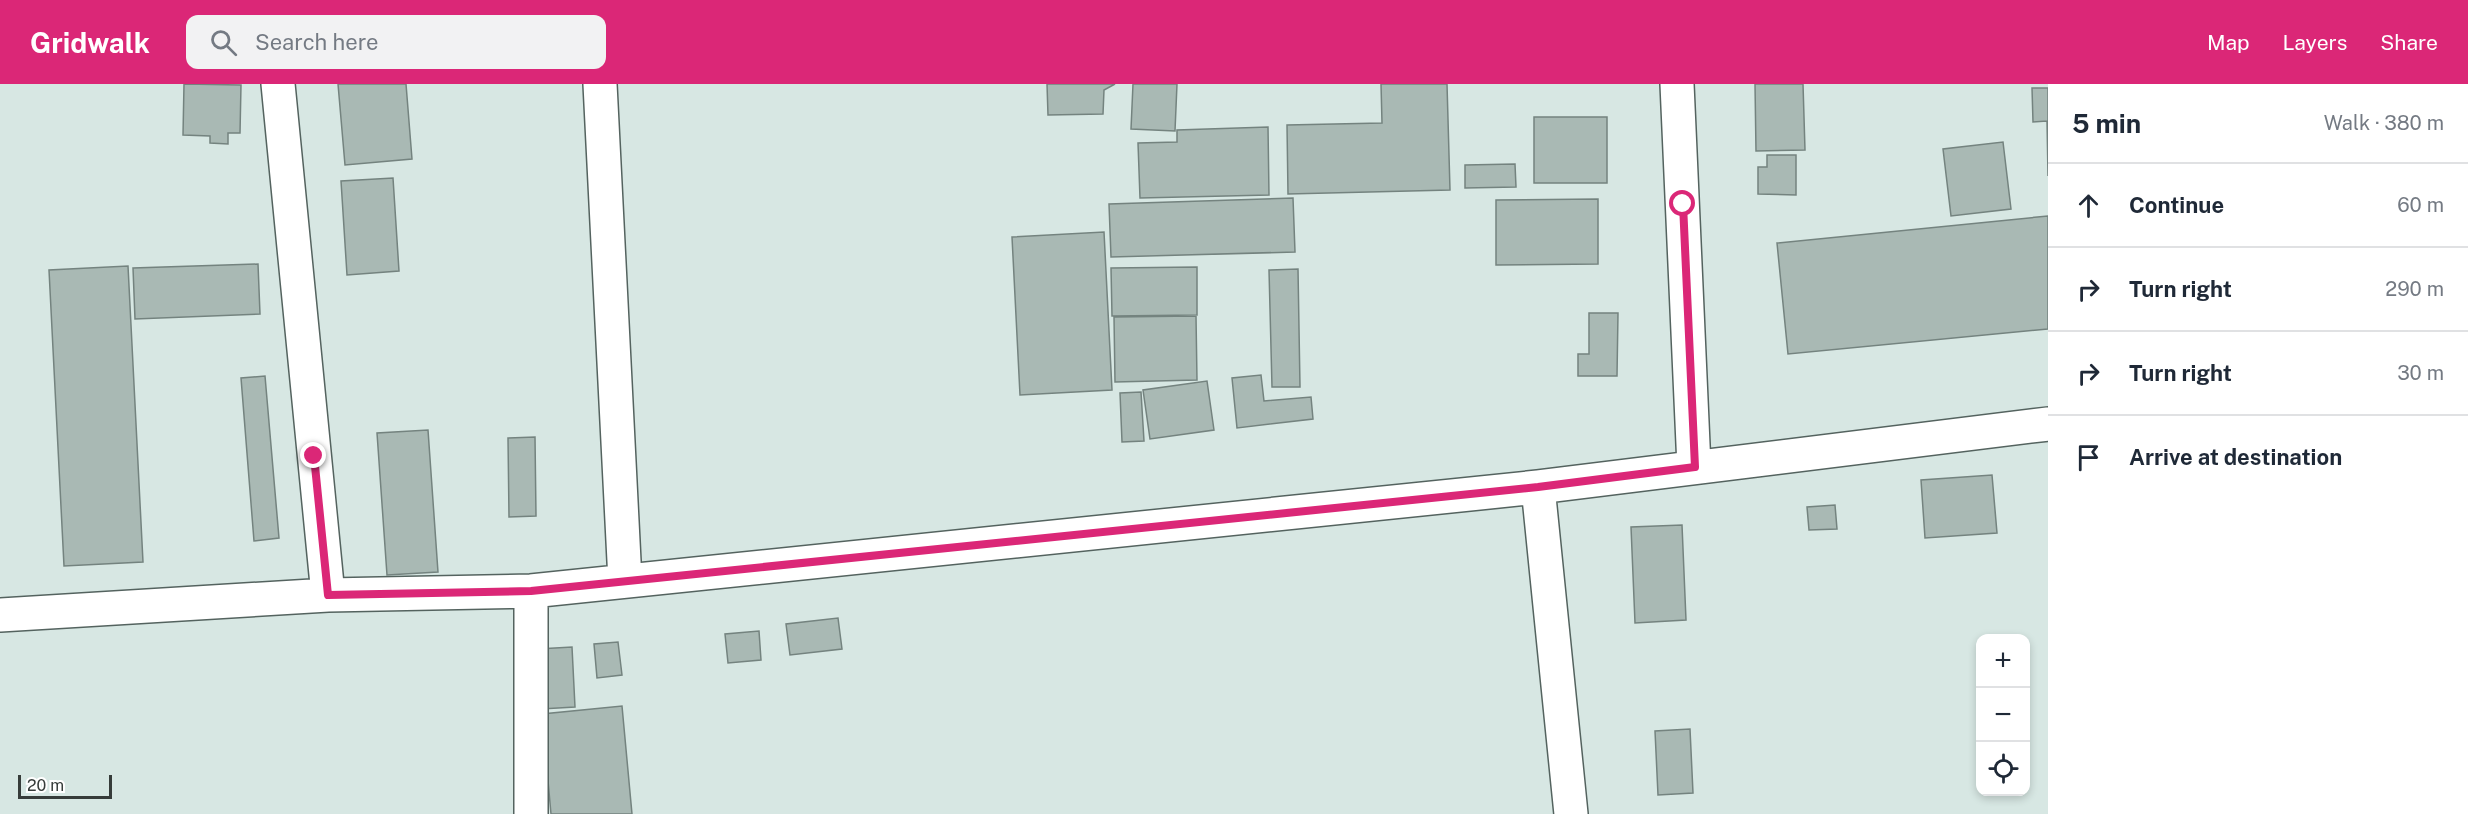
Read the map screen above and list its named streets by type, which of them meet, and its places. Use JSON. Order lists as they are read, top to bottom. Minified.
{"scale_bar":"20 m","page":{"header":"Gridwalk","search":"Search here","nav":["Map","Layers","Share"],"heading":["5 min","Walk · 380 m"],"list":[["Continue","60 m"],["Turn right","290 m"],["Turn right","30 m"],"Arrive at destination"],"map_buttons":["+","−"],"scale":"20 m"}}
